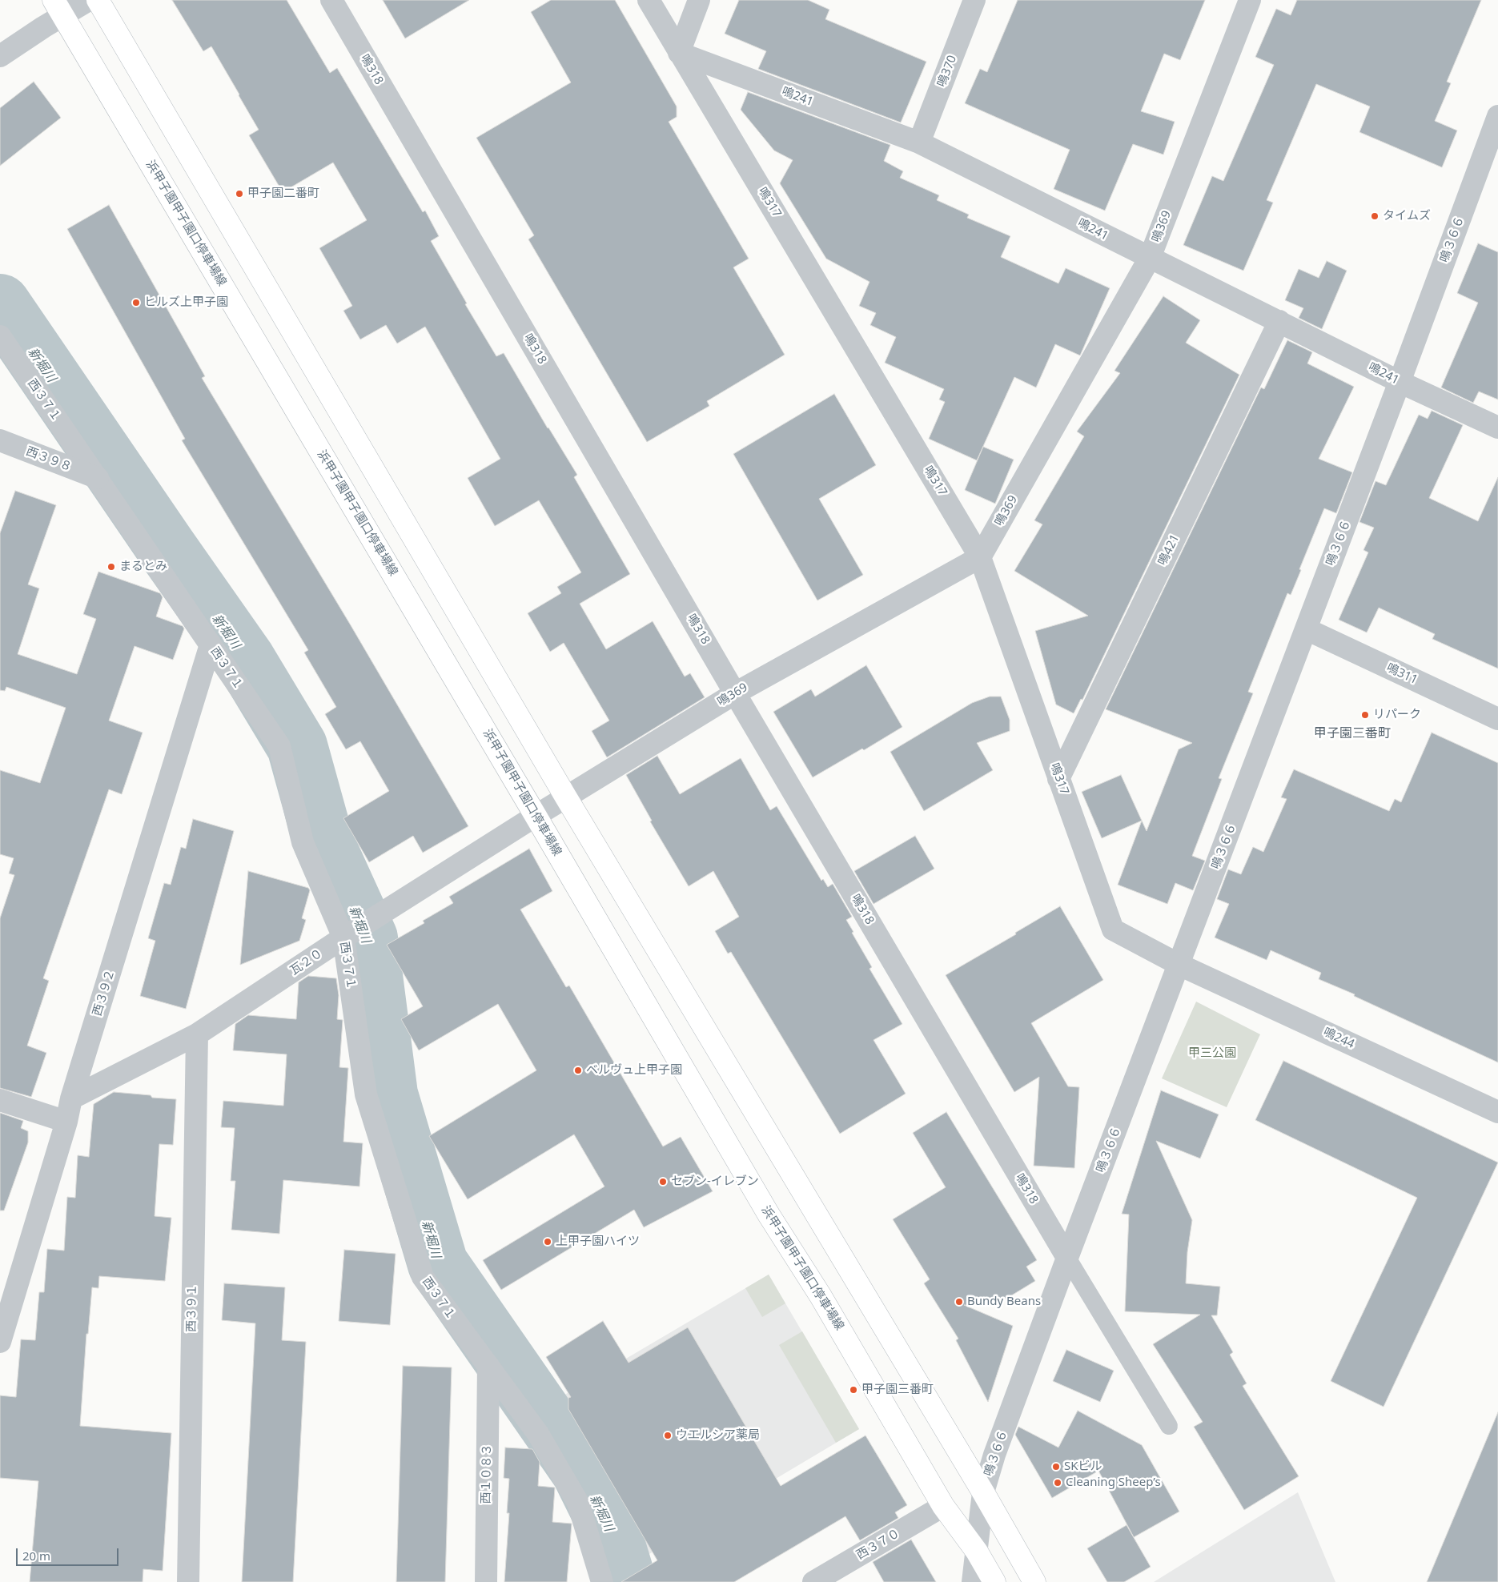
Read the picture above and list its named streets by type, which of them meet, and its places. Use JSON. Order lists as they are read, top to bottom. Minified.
{"streets":{"main road":["浜甲子園甲子園口停車場線"],"street":["鳴318","鳴370","鳴241","鳴317","鳴369","鳴３６６","西３７１","西３９８","鳴421","鳴311","瓦２０","西３９２","鳴244","西３９１","西１０８３","西３７０"]},"crossings":[["鳴318","鳴369"],["鳴318","鳴３６６"],["鳴370","鳴241"],["鳴241","鳴317"],["鳴241","鳴369"],["鳴241","鳴３６６"],["鳴241","鳴421"],["鳴317","鳴369"],["鳴317","鳴３６６"],["鳴317","鳴421"],["鳴317","鳴244"],["浜甲子園甲子園口停車場線","鳴369"],["浜甲子園甲子園口停車場線","鳴３６６"],["浜甲子園甲子園口停車場線","瓦２０"],["浜甲子園甲子園口停車場線","西３７０"],["鳴369","瓦２０"],["鳴３６６","鳴311"],["鳴３６６","鳴244"],["西３７１","西３９８"],["西３７１","瓦２０"],["西３７１","西３９２"],["西３７１","西１０８３"],["瓦２０","西３９２"],["瓦２０","西３９１"]],"districts":["甲子園三番町"],"water":["新堀川"],"parks":["甲三公園"],"places":["甲子園二番町","タイムズ","ヒルズ上甲子園","まるとみ","リパーク","ベルヴュ上甲子園","セブン-イレブン","上甲子園ハイツ","Bundy Beans","甲子園三番町","ウエルシア薬局","SKビル","Cleaning Sheep’s"],"scale_bar":"20 m"}
